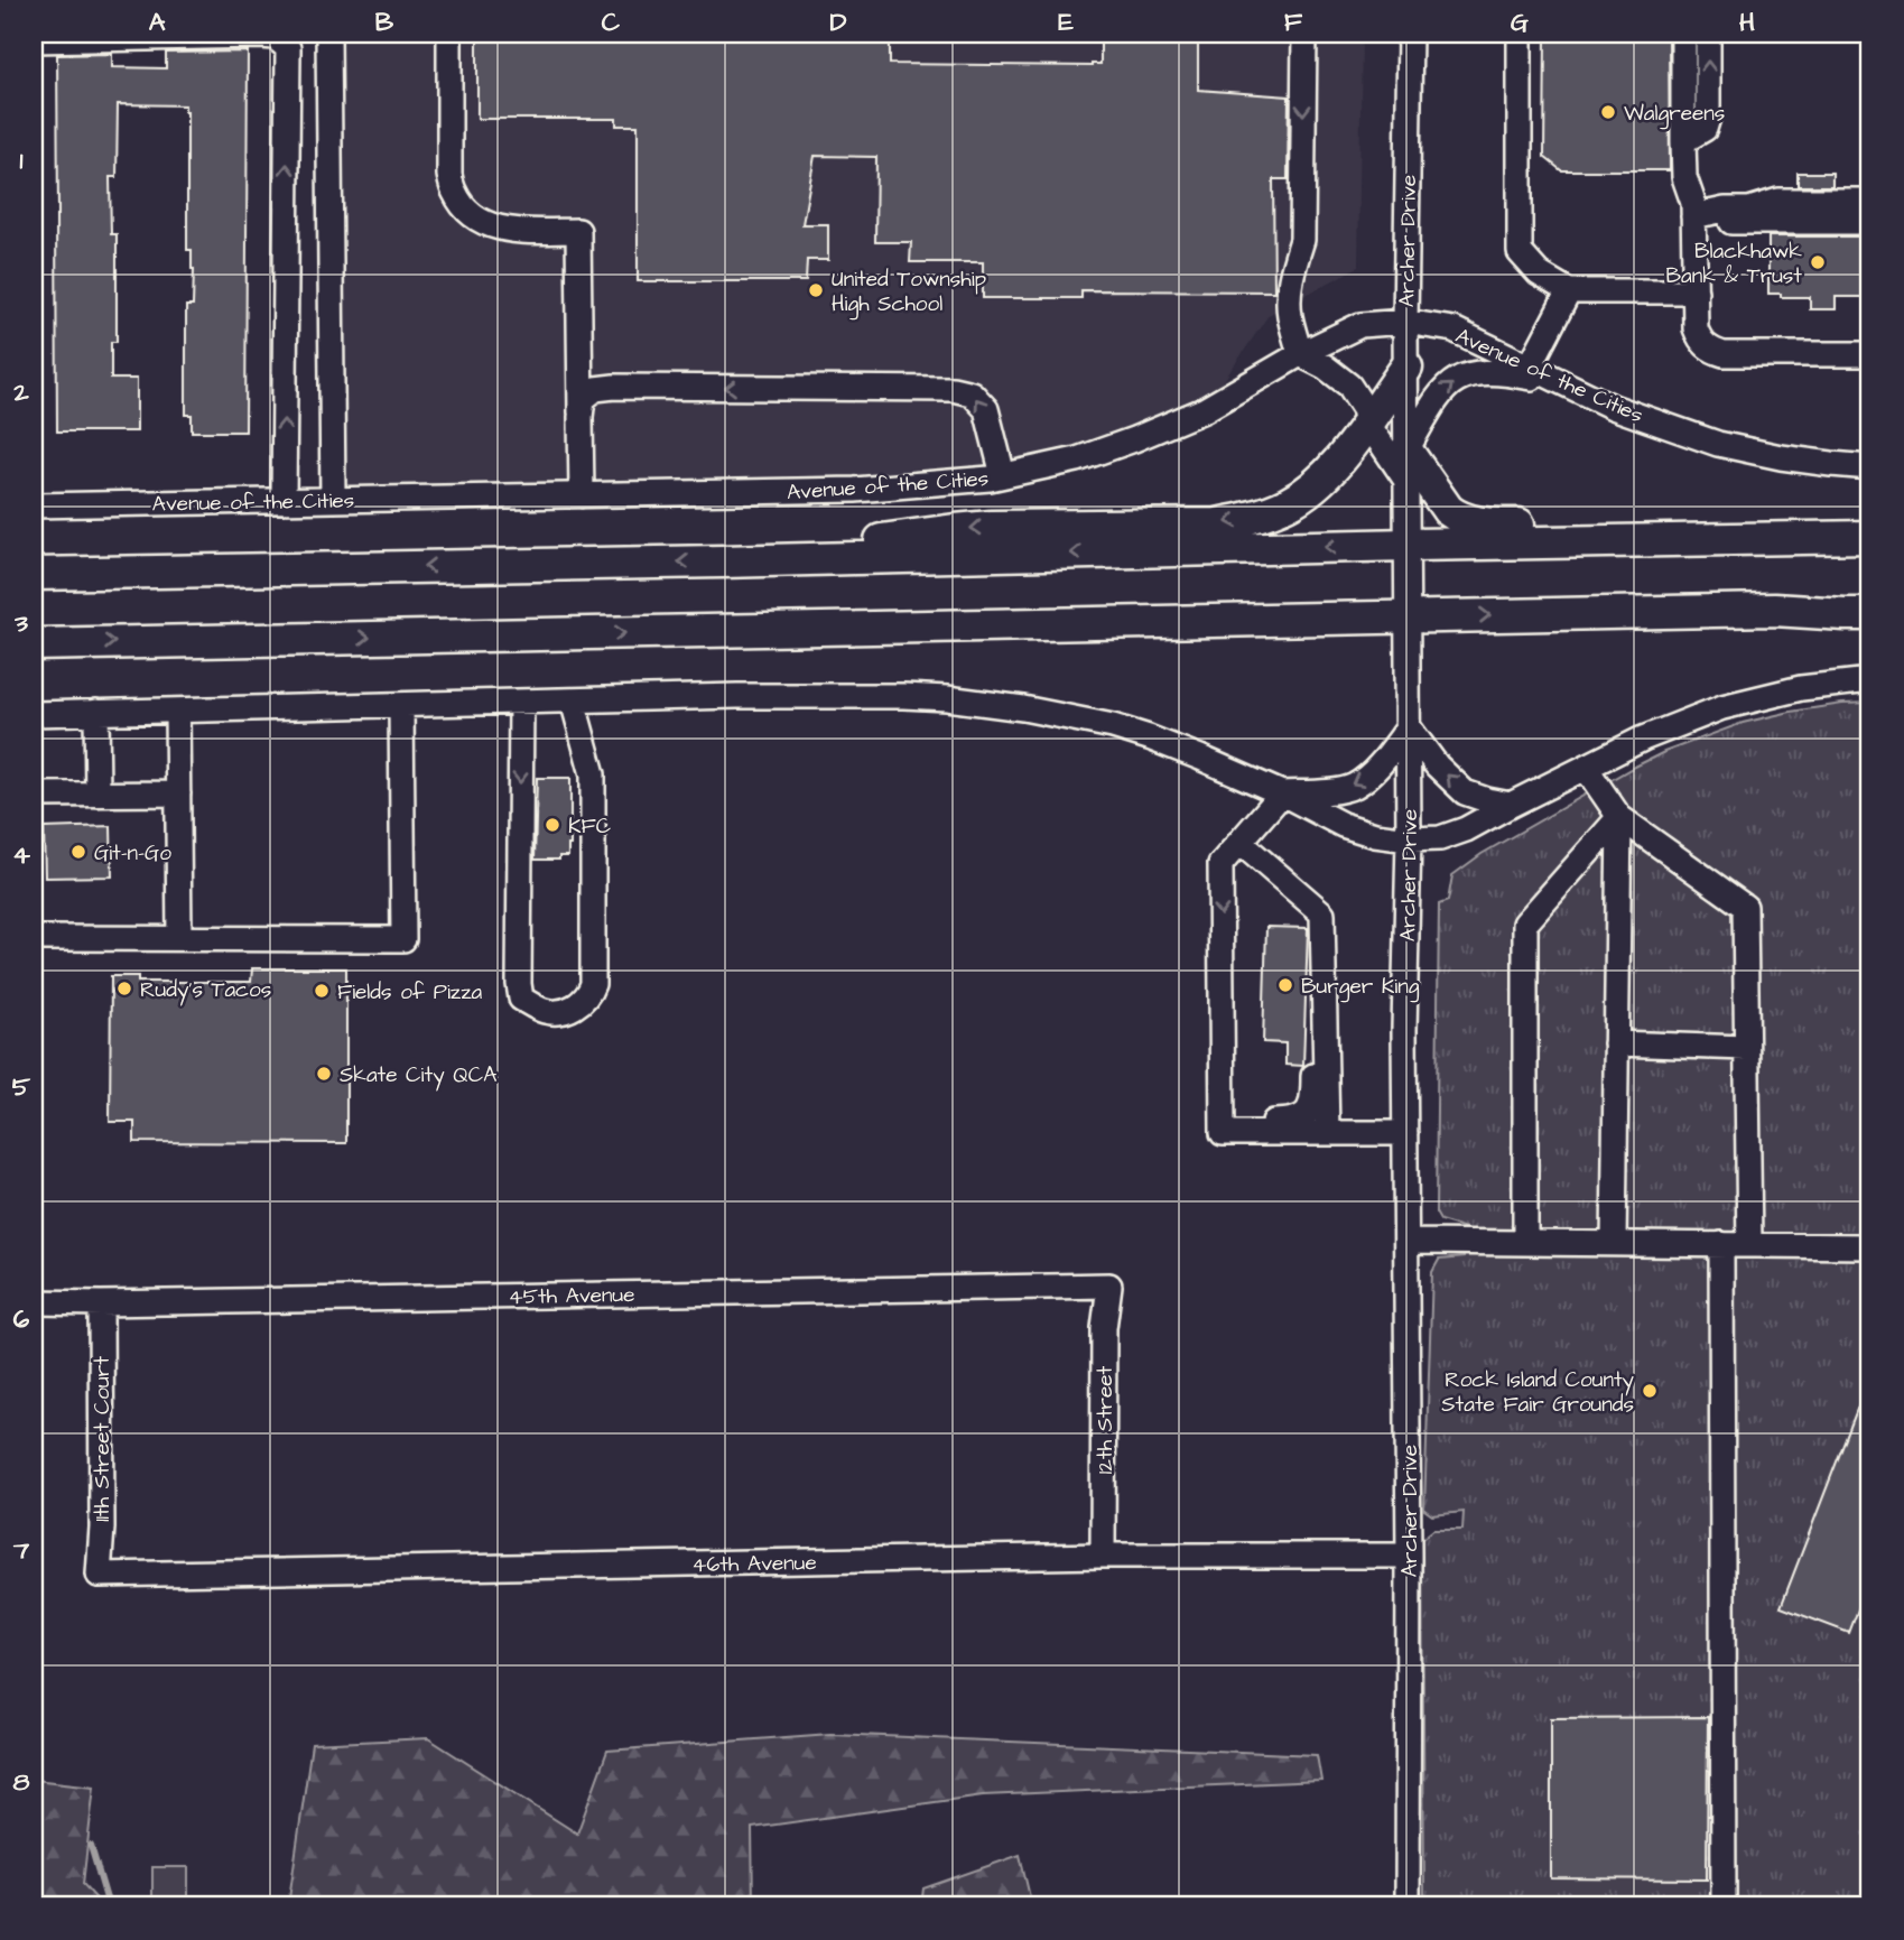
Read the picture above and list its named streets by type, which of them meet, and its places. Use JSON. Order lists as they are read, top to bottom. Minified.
{"streets":{"street":["Archer Drive","Avenue of the Cities","45th Avenue","12th Street","11th Street Court","46th Avenue"]},"crossings":[["Archer Drive","Avenue of the Cities"],["Archer Drive","46th Avenue"],["45th Avenue","12th Street"],["45th Avenue","11th Street Court"],["12th Street","46th Avenue"],["11th Street Court","46th Avenue"]],"places":["Walgreens","Blackhawk Bank & Trust","United Township High School","KFC","Git-n-Go","Burger King","Rudy's Tacos","Fields of Pizza","Skate City QCA","Rock Island County State Fair Grounds"],"grid":{"columns":["A","B","C","D","E","F","G","H"],"rows":["1","2","3","4","5","6","7","8"]}}
